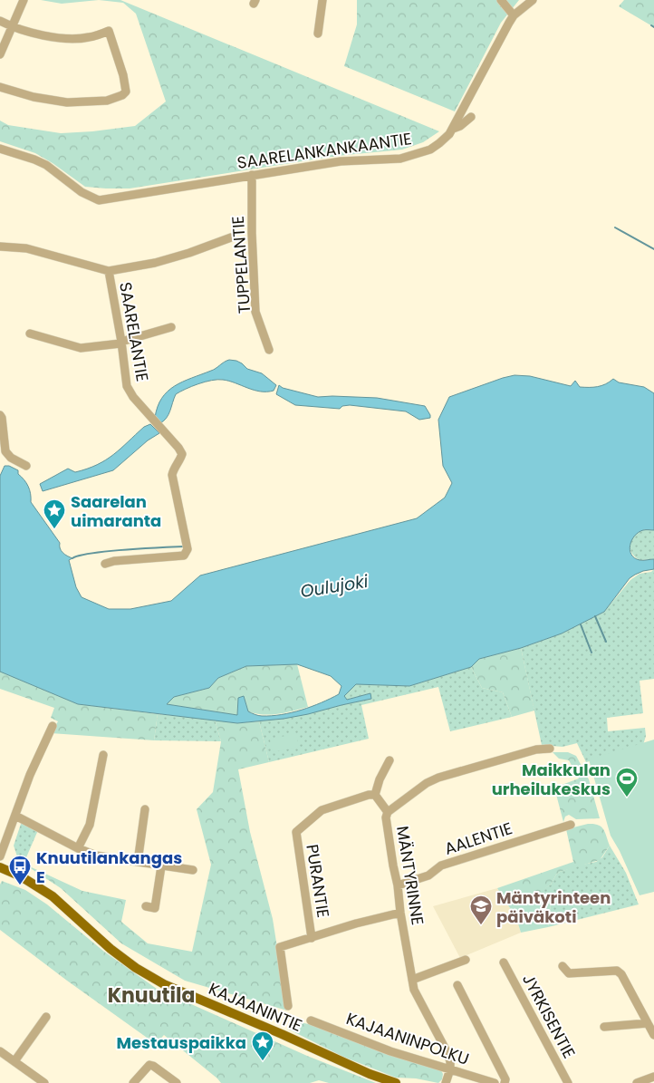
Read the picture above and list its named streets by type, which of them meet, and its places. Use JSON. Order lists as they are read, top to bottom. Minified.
{"streets":{"main road":["KAJAANINTIE"],"street":["SAARELANKANKAANTIE","TUPPELANTIE","SAARELANTIE","AALENTIE","MÄNTYRINNE","PURANTIE","JYRKISENTIE","KAJAANINPOLKU"]},"crossings":[["SAARELANKANKAANTIE","TUPPELANTIE"],["AALENTIE","MÄNTYRINNE"],["MÄNTYRINNE","KAJAANINPOLKU"]],"districts":["Knuutila"],"water":["Oulujoki"],"places":{"place":["Saarelan uimaranta","Mestauspaikka"],"sports":["Maikkulan urheilukeskus"],"bus stop":["Knuutilankangas E"],"school or university":["Mäntyrinteen päiväkoti"]}}
